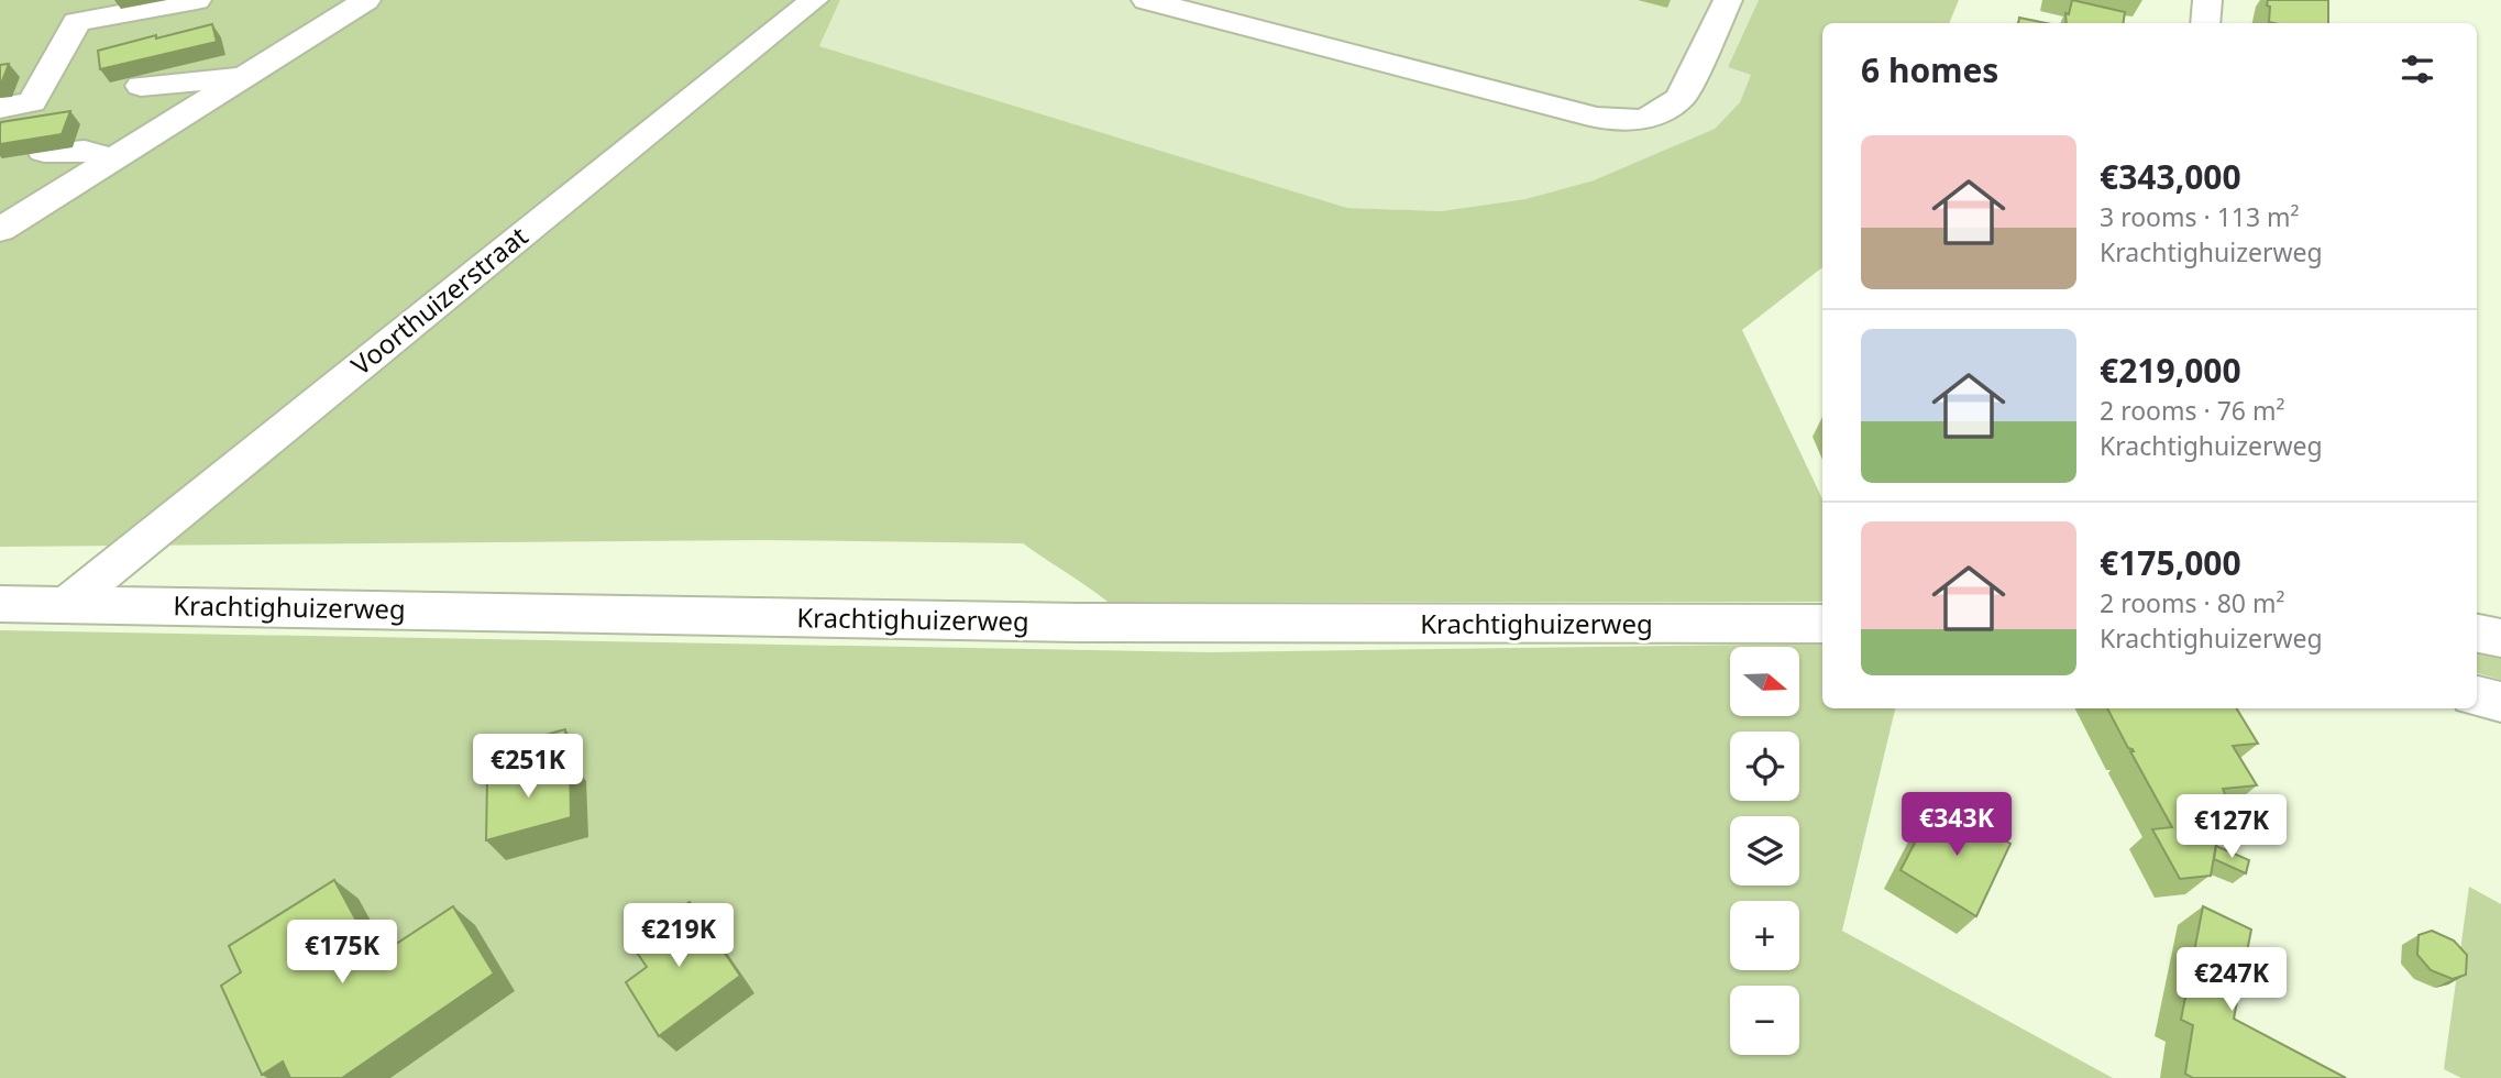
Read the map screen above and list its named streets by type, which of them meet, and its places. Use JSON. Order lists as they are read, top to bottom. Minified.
{"streets":{"street":["Voorthuizerstraat","Krachtighuizerweg"]},"crossings":[["Voorthuizerstraat","Krachtighuizerweg"]],"north":"right","page":{"heading":"6 homes","list":[{"name":"€343,000","note":"3 rooms · 113 m² · Krachtighuizerweg"},{"name":"€219,000","note":"2 rooms · 76 m² · Krachtighuizerweg"},{"name":"€175,000","note":"2 rooms · 80 m² · Krachtighuizerweg"}],"map_buttons":["+","−"],"price":["€251K","€343K","€127K","€219K","€175K","€247K"]}}
